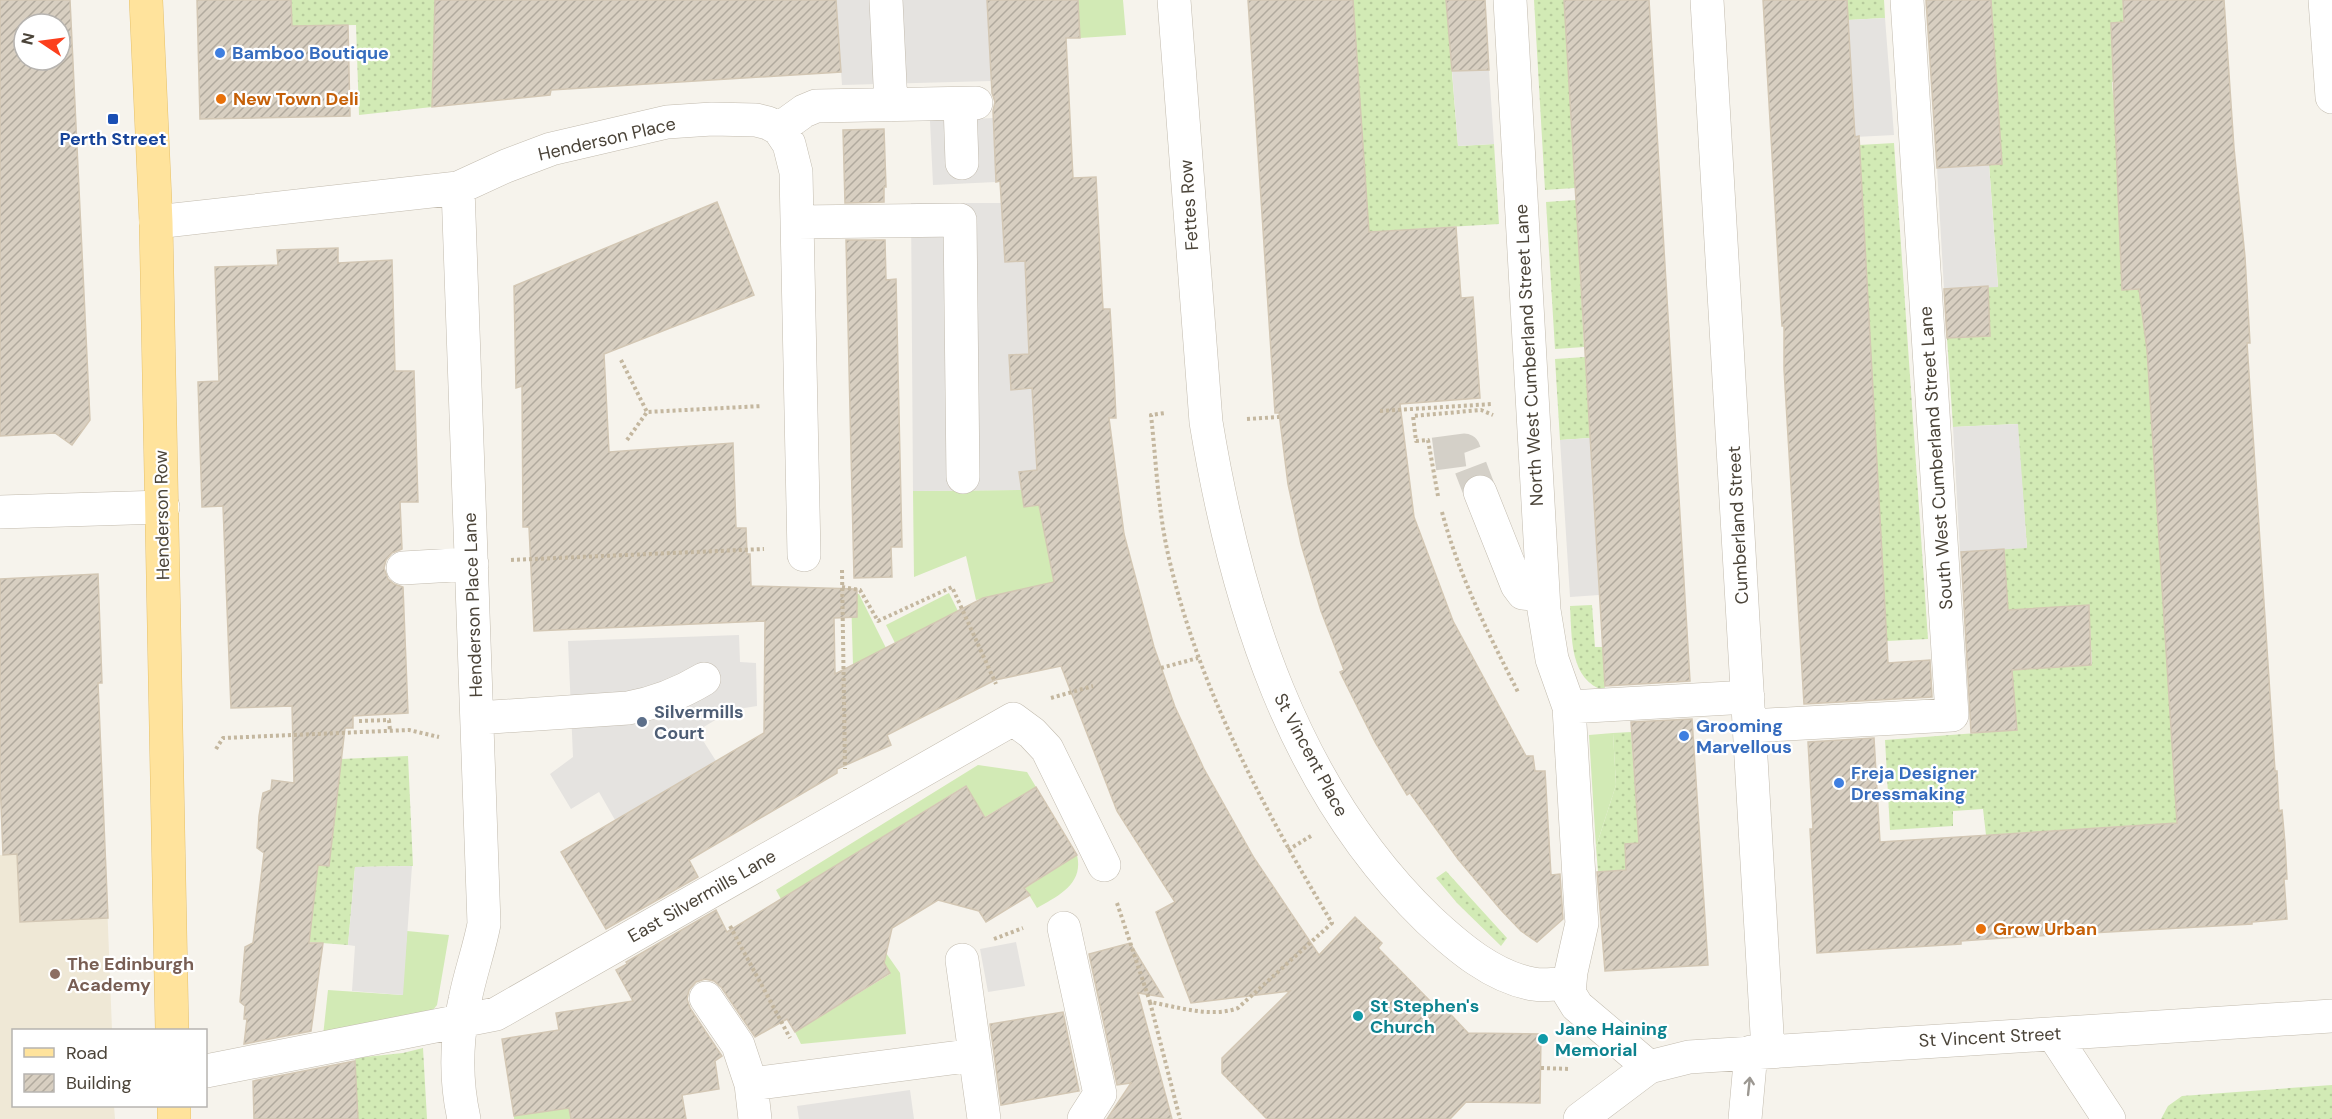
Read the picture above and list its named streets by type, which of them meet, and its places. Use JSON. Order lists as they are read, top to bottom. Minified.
{"streets":{"main road":["Henderson Row"],"street":["Henderson Place","Fettes Row","North West Cumberland Street Lane","South West Cumberland Street Lane","Cumberland Street","Henderson Place Lane","St Vincent Place","East Silvermills Lane","St Vincent Street"]},"crossings":[["Henderson Place","Henderson Row"],["Henderson Place","Henderson Place Lane"],["Fettes Row","St Vincent Place"],["North West Cumberland Street Lane","St Vincent Place"],["South West Cumberland Street Lane","Cumberland Street"],["Cumberland Street","St Vincent Street"],["Henderson Place Lane","East Silvermills Lane"]],"places":{"other":["Bamboo Boutique","New Town Deli","Silvermills Court","Grooming Marvellous","Freja Designer Dressmaking","Grow Urban","The Edinburgh Academy","St Stephen's Church","Jane Haining Memorial"],"transit":["Perth Street"]},"legend":["Road","Building"],"north":"left"}
